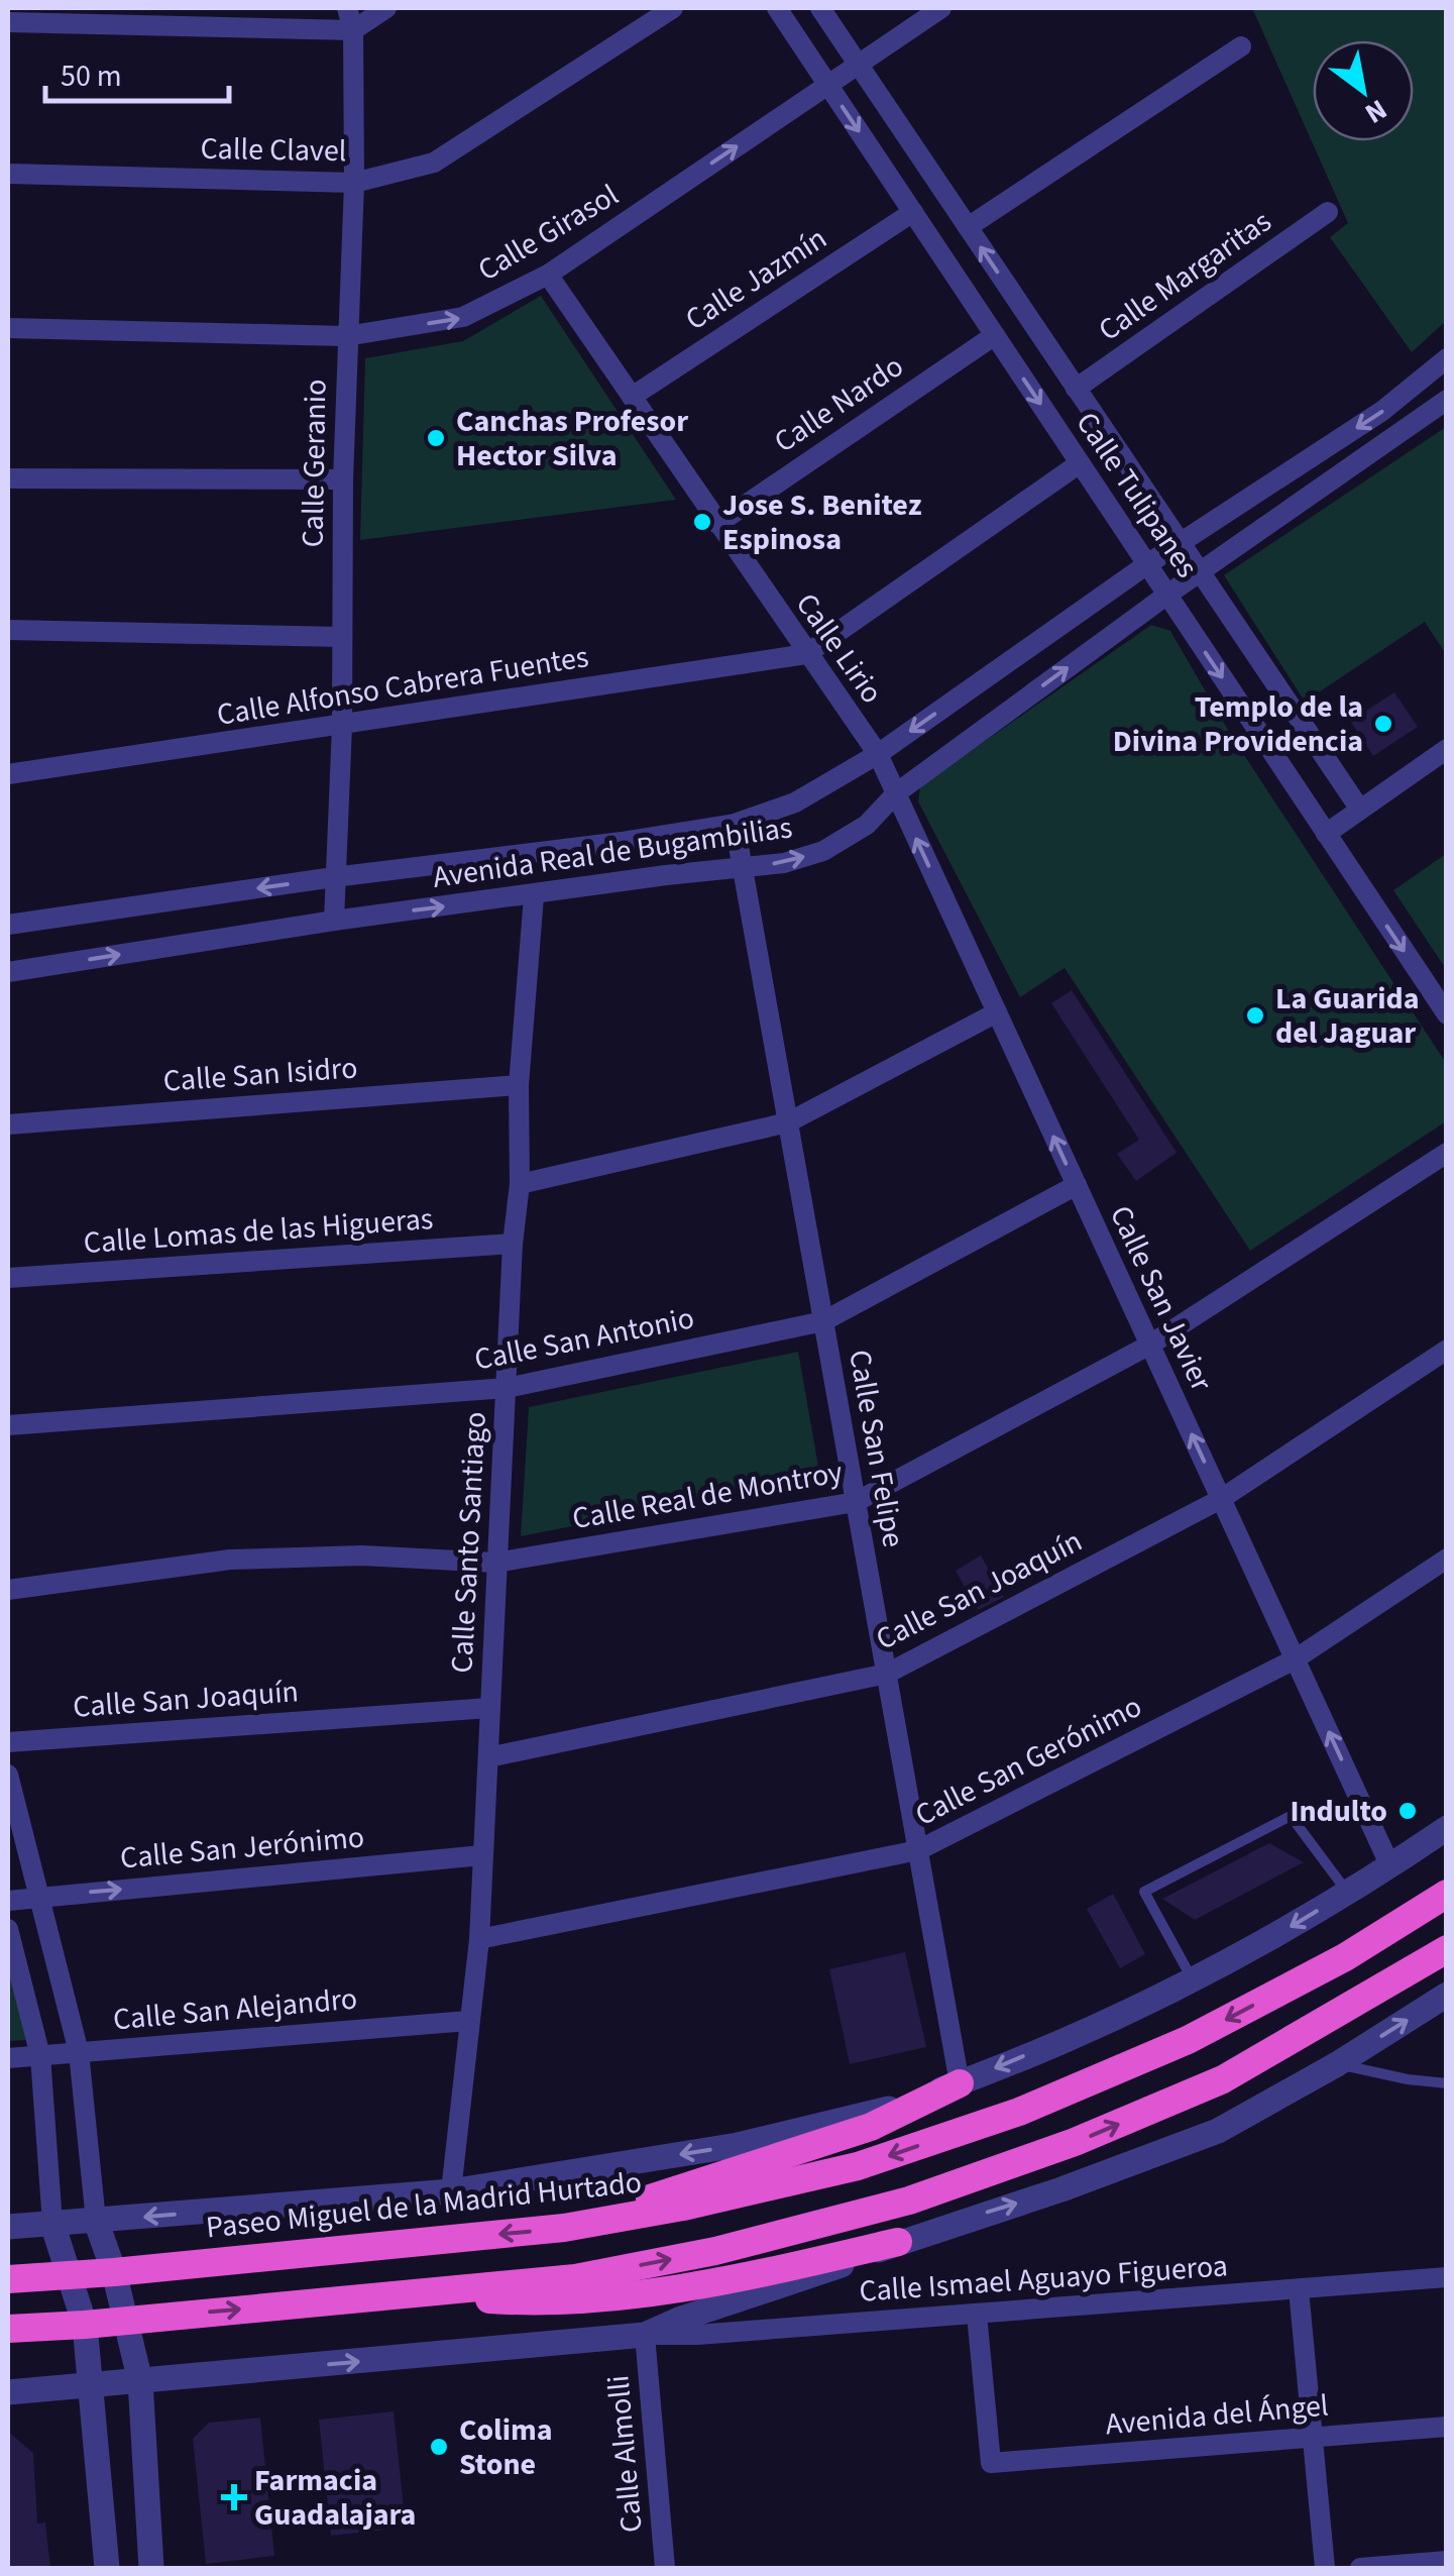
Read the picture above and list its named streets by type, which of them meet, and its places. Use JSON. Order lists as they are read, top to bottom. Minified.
{"streets":{"highway":["Paseo Miguel de la Madrid Hurtado"],"street":["Calle Clavel","Calle Girasol","Calle Margaritas","Calle Jazmín","Calle Nardo","Calle Geranio","Calle Tulipanes","Calle Lirio","Calle Alfonso Cabrera Fuentes","Avenida Real de Bugambilias","Calle San Isidro","Calle Lomas de las Higueras","Calle San Javier","Calle San Antonio","Calle San Felipe","Calle Real de Montroy","Calle Santo Santiago","Calle San Joaquín","Calle San Gerónimo","Calle San Jerónimo","Calle San Alejandro","Calle Ismael Aguayo Figueroa","Avenida del Ángel","Calle Almolli"]},"crossings":[["Calle Clavel","Calle Geranio"],["Calle Girasol","Calle Geranio"],["Calle Girasol","Calle Tulipanes"],["Calle Girasol","Calle Lirio"],["Calle Margaritas","Calle Tulipanes"],["Calle Jazmín","Calle Tulipanes"],["Calle Jazmín","Calle Lirio"],["Calle Nardo","Calle Tulipanes"],["Calle Nardo","Calle Lirio"],["Calle Geranio","Calle Alfonso Cabrera Fuentes"],["Calle Geranio","Avenida Real de Bugambilias"],["Calle Tulipanes","Avenida Real de Bugambilias"],["Calle Lirio","Calle Alfonso Cabrera Fuentes"],["Calle Lirio","Avenida Real de Bugambilias"],["Calle Lirio","Calle San Javier"],["Avenida Real de Bugambilias","Calle San Javier"],["Avenida Real de Bugambilias","Calle San Felipe"],["Avenida Real de Bugambilias","Calle Santo Santiago"],["Calle San Isidro","Calle Santo Santiago"],["Calle Lomas de las Higueras","Calle Santo Santiago"],["Calle San Javier","Calle San Antonio"],["Calle San Javier","Calle Real de Montroy"],["Calle San Javier","Calle San Joaquín"],["Calle San Javier","Calle San Gerónimo"],["Calle San Antonio","Calle San Felipe"],["Calle San Antonio","Calle Santo Santiago"],["Calle San Felipe","Calle Real de Montroy"],["Calle San Felipe","Calle San Joaquín"],["Calle San Felipe","Calle San Gerónimo"],["Calle Real de Montroy","Calle Santo Santiago"],["Calle Santo Santiago","Calle San Joaquín"],["Calle Santo Santiago","Calle San Gerónimo"],["Calle Santo Santiago","Calle San Jerónimo"],["Calle Santo Santiago","Calle San Alejandro"],["Calle Ismael Aguayo Figueroa","Avenida del Ángel"],["Calle Ismael Aguayo Figueroa","Calle Almolli"]],"one_way":["Calle Girasol","Calle San Javier","Calle San Jerónimo"],"places":{"other":["Canchas Profesor Hector Silva","Jose S. Benitez Espinosa","Templo de la Divina Providencia","La Guarida del Jaguar","Indulto","Colima Stone"],"health":["Farmacia Guadalajara"]},"scale_bar":"50 m","north":"bottom right"}
